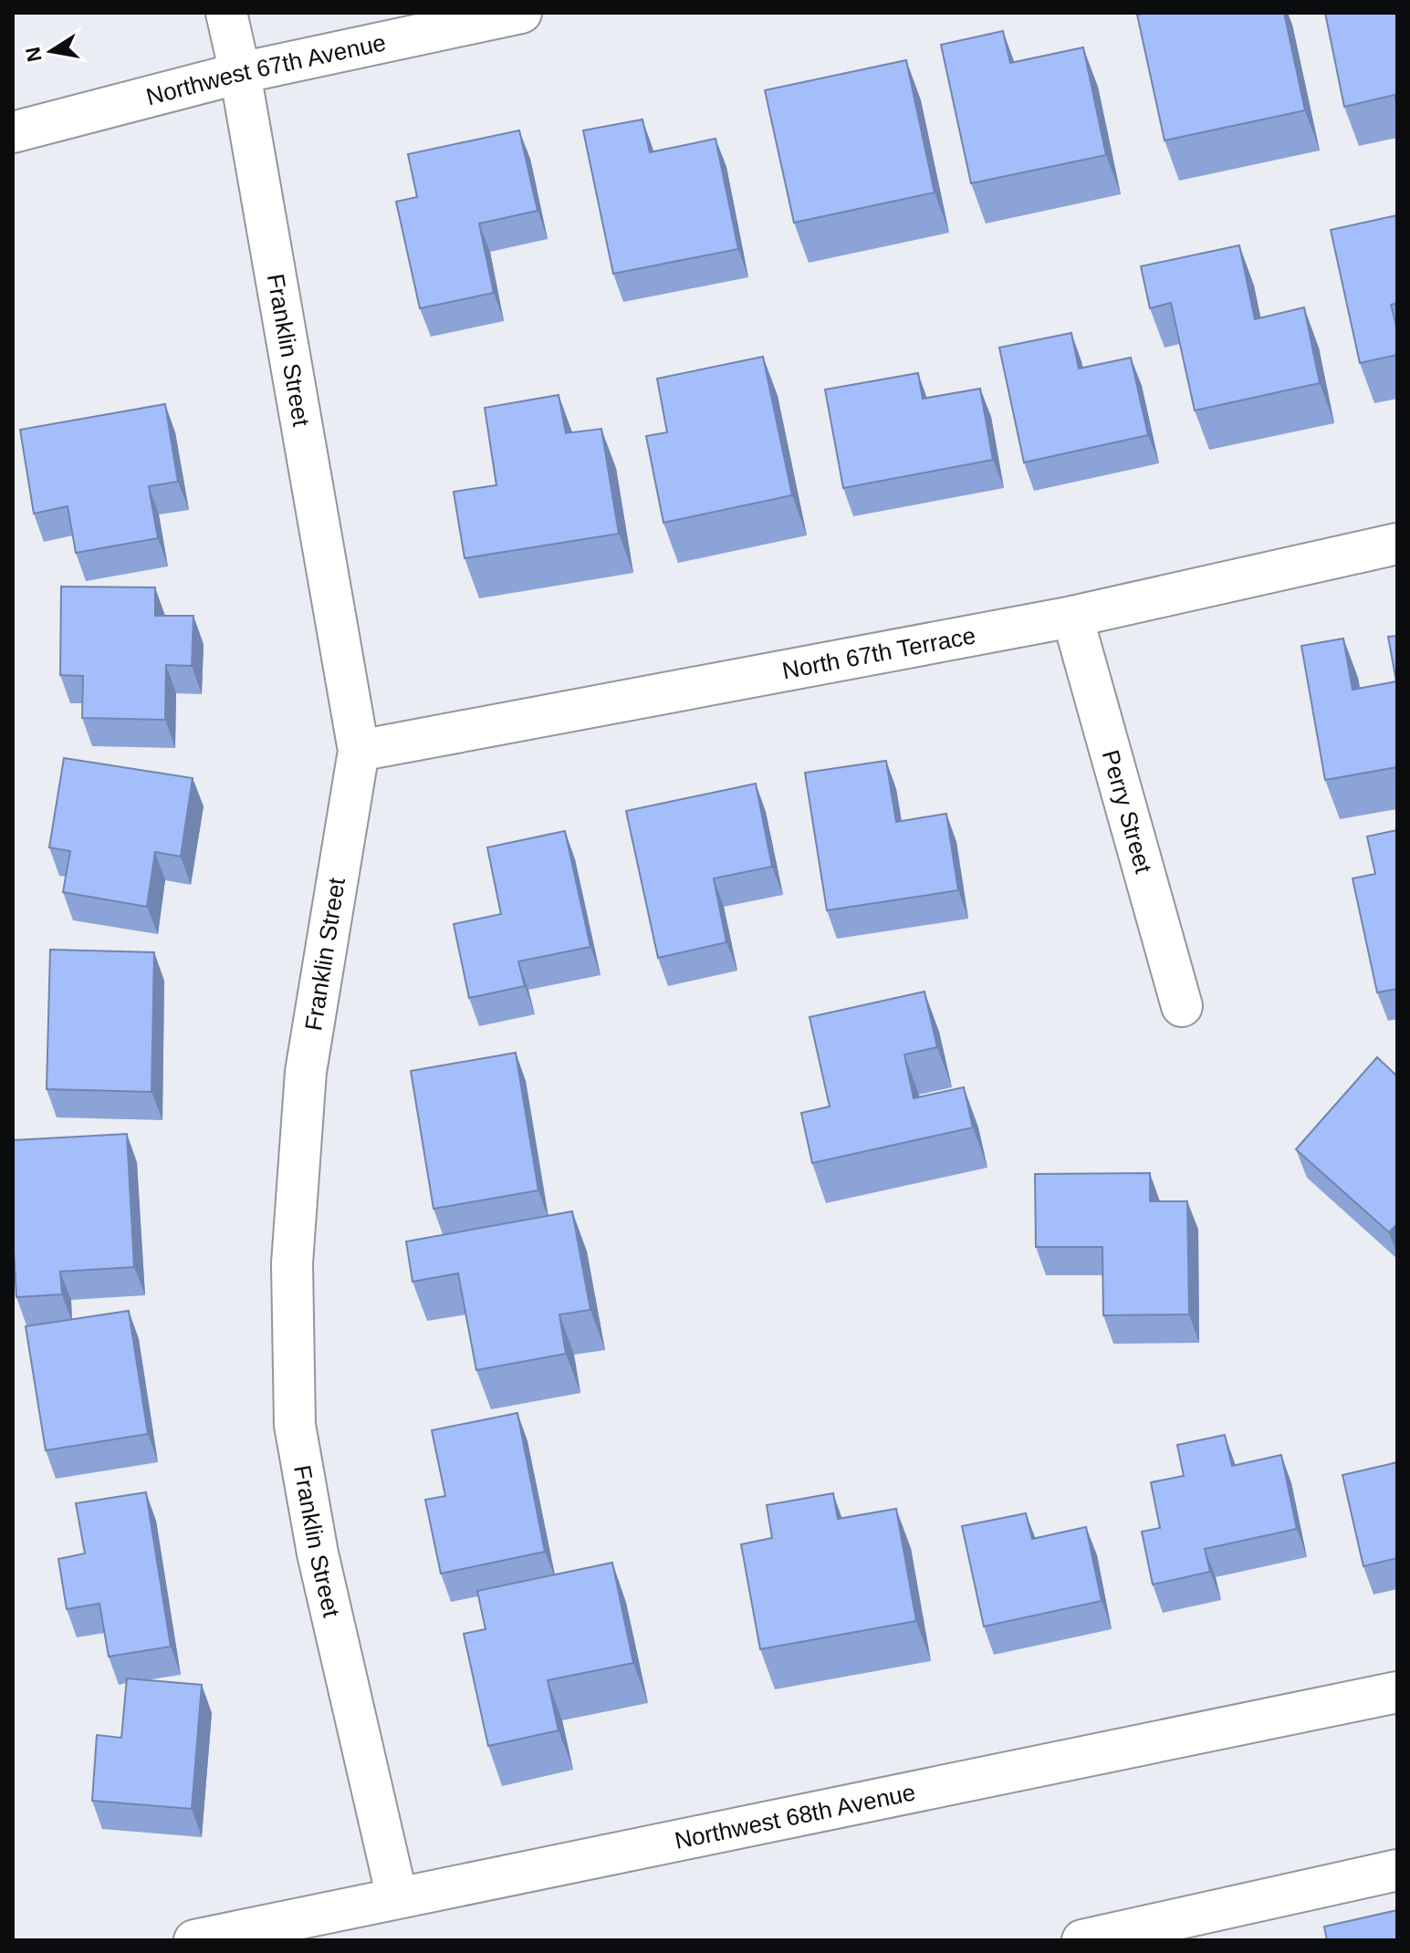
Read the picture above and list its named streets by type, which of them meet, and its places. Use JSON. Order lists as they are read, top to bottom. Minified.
{"streets":{"street":["Northwest 67th Avenue","Franklin Street","North 67th Terrace","Perry Street","Northwest 68th Avenue"]},"crossings":[["Northwest 67th Avenue","Franklin Street"],["Franklin Street","North 67th Terrace"],["Franklin Street","Northwest 68th Avenue"],["North 67th Terrace","Perry Street"]],"north":"left"}
